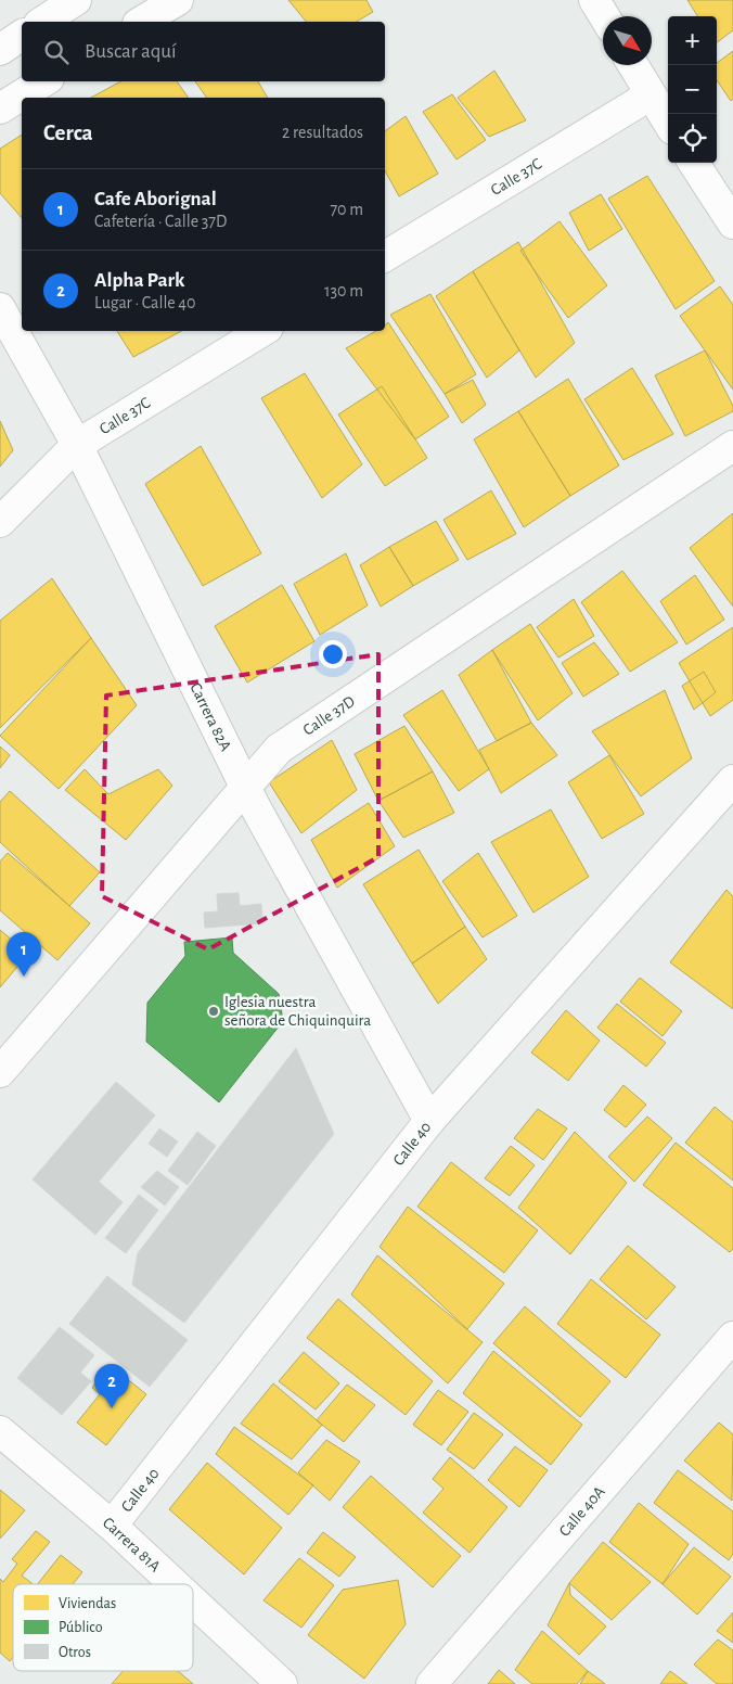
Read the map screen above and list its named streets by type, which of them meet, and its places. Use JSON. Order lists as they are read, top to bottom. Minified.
{"streets":{"street":["Calle 37C","Carrera 82A","Calle 37D","Calle 40","Calle 40A","Carrera 81A"]},"crossings":[["Calle 37C","Carrera 82A"],["Carrera 82A","Calle 37D"],["Carrera 82A","Calle 40"],["Calle 40","Carrera 81A"]],"places":["Iglesia nuestra señora de Chiquinquira"],"legend":["Viviendas","Público","Otros"],"north":"bottom right","page":{"map_buttons":["+","−"],"search":"Buscar aquí","heading":["Cerca","2 resultados"],"list":[{"mark":"1","name":"Cafe Aborignal","note":"Cafetería · Calle 37D","value":"70 m"},{"mark":"2","name":"Alpha Park","note":"Lugar · Calle 40","value":"130 m"}],"pins":["1","2"]}}
